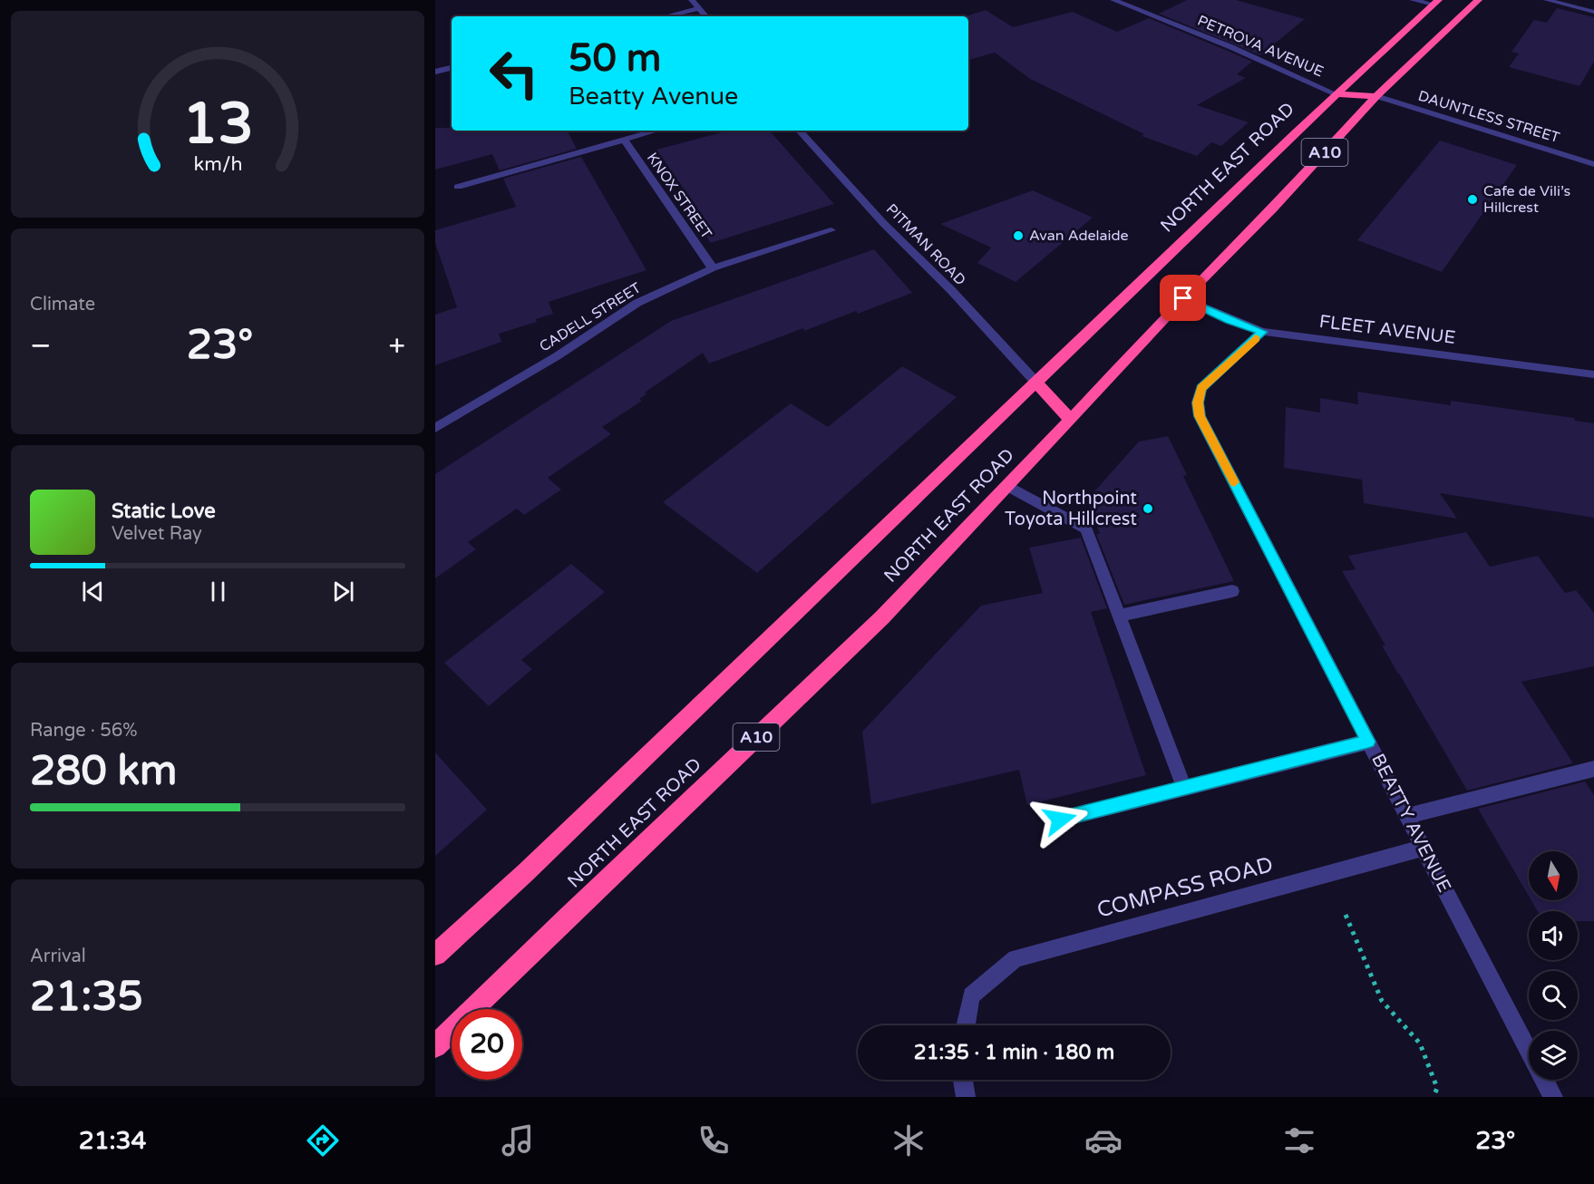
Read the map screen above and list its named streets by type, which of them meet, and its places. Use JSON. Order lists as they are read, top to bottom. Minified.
{"streets":{"highway":["A10","NORTH EAST ROAD"],"street":["PETROVA AVENUE","DAUNTLESS STREET","KNOX STREET","PITMAN ROAD","CADELL STREET","FLEET AVENUE","BEATTY AVENUE","COMPASS ROAD"]},"crossings":[["PETROVA AVENUE","NORTH EAST ROAD"],["DAUNTLESS STREET","NORTH EAST ROAD"],["NORTH EAST ROAD","PITMAN ROAD"],["NORTH EAST ROAD","FLEET AVENUE"],["KNOX STREET","CADELL STREET"],["FLEET AVENUE","BEATTY AVENUE"],["BEATTY AVENUE","COMPASS ROAD"]],"places":["Cafe de Vili’s Hillcrest","Avan Adelaide","Northpoint Toyota Hillcrest"],"north":"bottom","page":{"turn":["50 m","Beatty Avenue"],"tile":["Climate",["Range · 56%","280 km"],["Arrival","21:35"]],"heat":["−","23°","+"],"song":["Static Love","Velvet Ray"],"limit":"20","trip":"21:35 · 1 min · 180 m","tabs":["21:34","23°"],"gauge":["13","km/h"]}}
